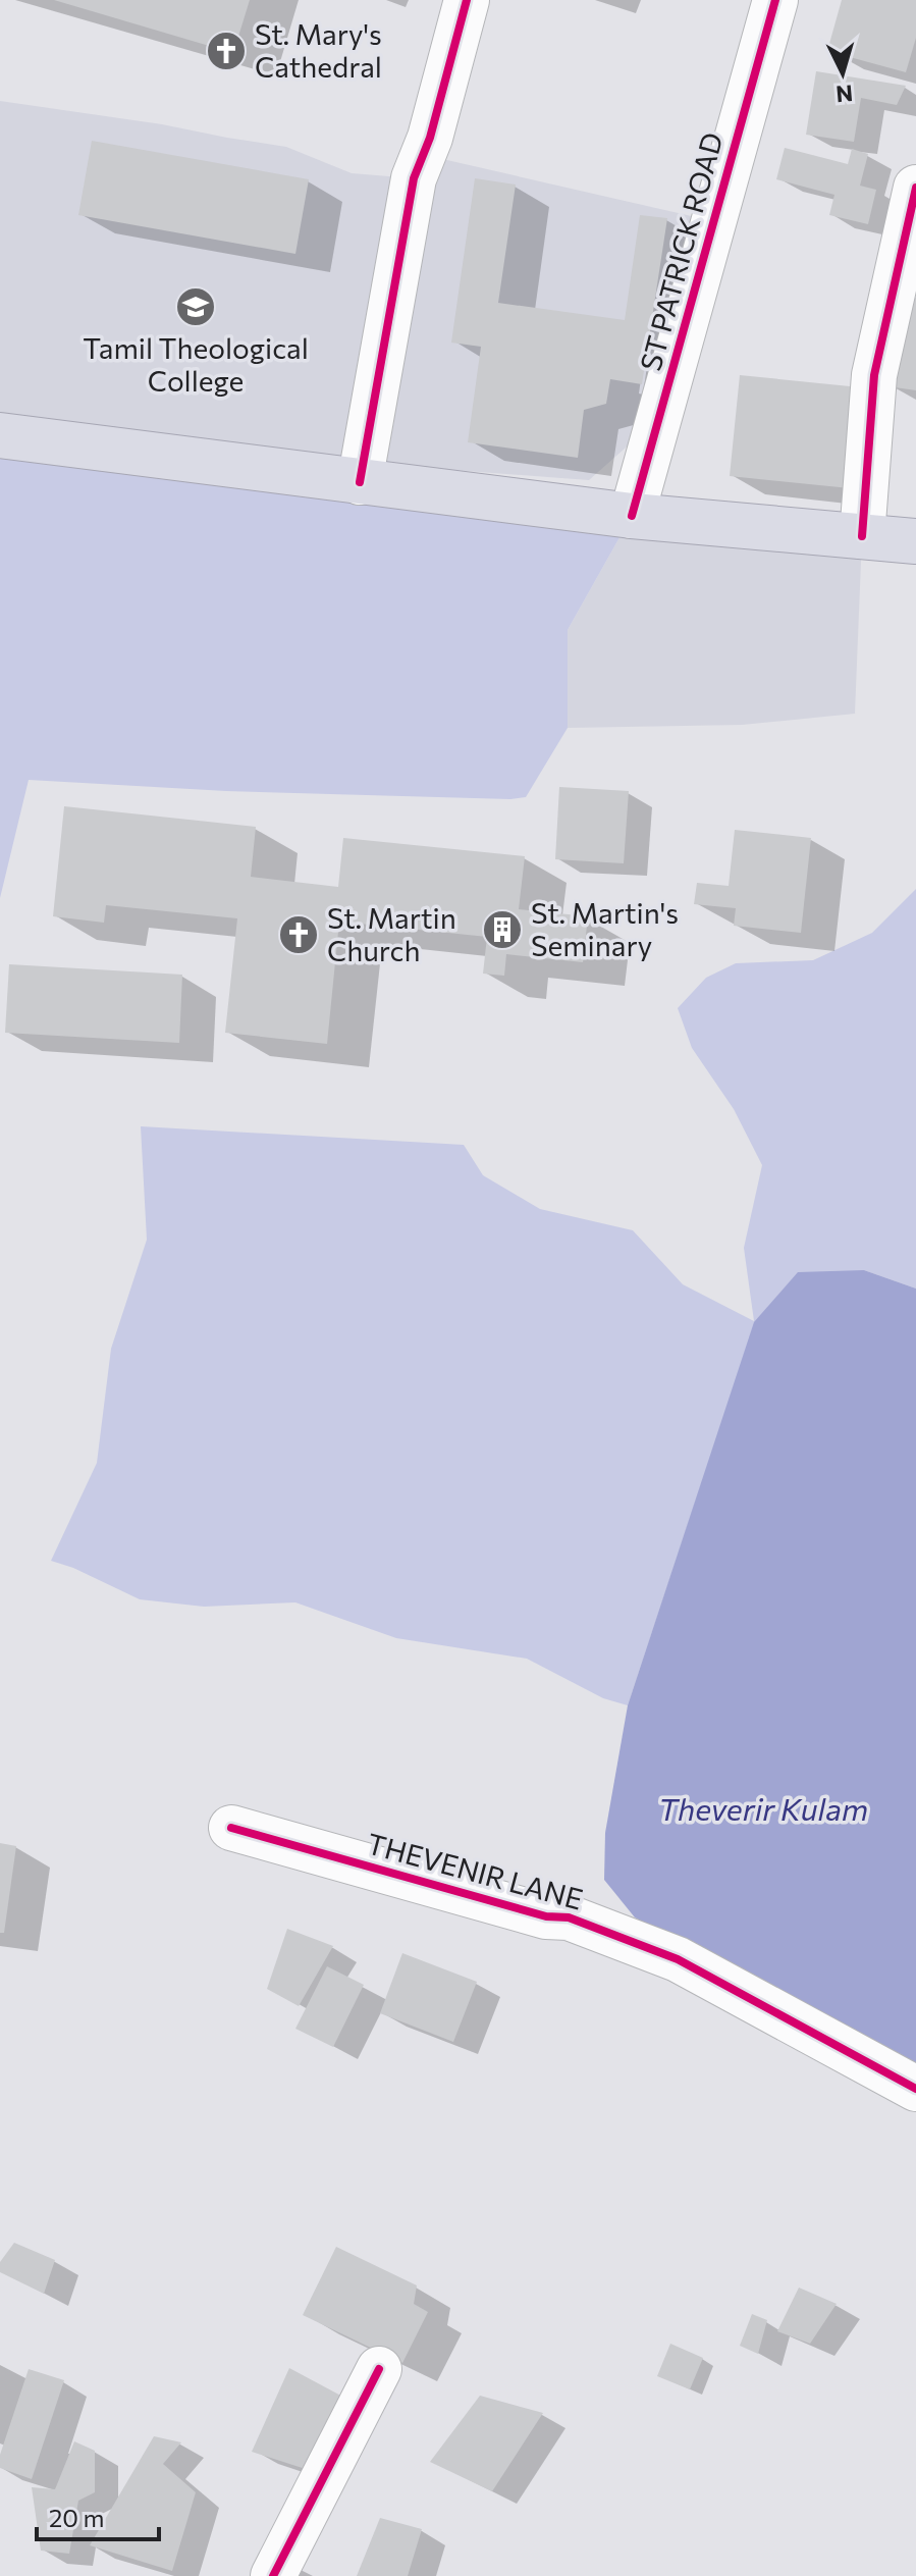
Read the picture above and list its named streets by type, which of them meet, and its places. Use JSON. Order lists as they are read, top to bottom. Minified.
{"streets":{"street":["ST PATRICK ROAD","THEVENIR LANE"]},"water":["Theverir Kulam"],"places":{"church":["St. Mary's Cathedral","St. Martin Church"],"school or university":["Tamil Theological College"],"building":["St. Martin's Seminary"]},"scale_bar":"20 m","north":"bottom"}
